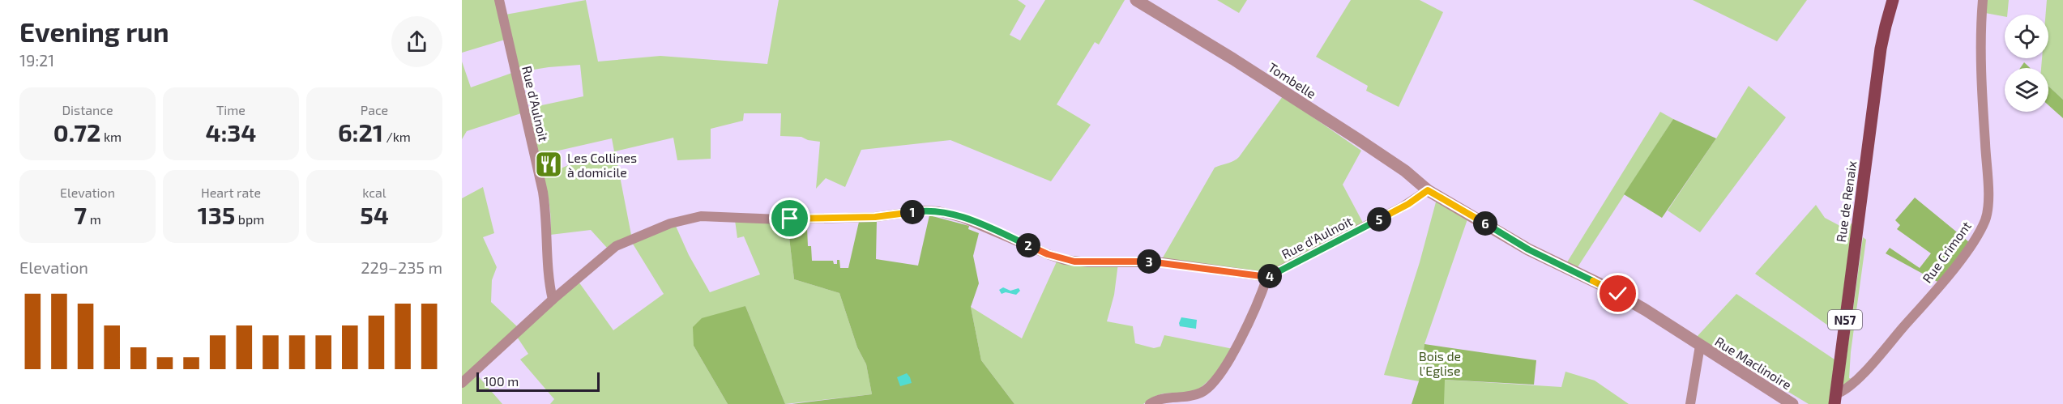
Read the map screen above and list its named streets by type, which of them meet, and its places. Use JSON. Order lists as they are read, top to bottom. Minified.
{"streets":{"main road":["Rue de Renaix","N57"],"street":["Tombelle","Rue d'Aulnoit","Rue Crimont","Rue Maclinoire"]},"crossings":[["Tombelle","Rue d'Aulnoit"],["Tombelle","Rue Maclinoire"],["Rue d'Aulnoit","Rue Maclinoire"],["Rue de Renaix","Rue Crimont"]],"parks":["Bois de l'Eglise"],"places":{"restaurant":["Les Collines à domicile"]},"scale_bar":"100 m","page":{"heading":["Evening run","19:21"],"stats":[["Distance","0.72 km"],["Time","4:34"],["Pace","6:21 /km"],["Elevation","7 m"],["Heart rate","135 bpm"],["kcal","54"]],"pins":["1","5","6","2","3","4"],"chart":["Elevation","229–235 m"],"scale":"100 m"}}
